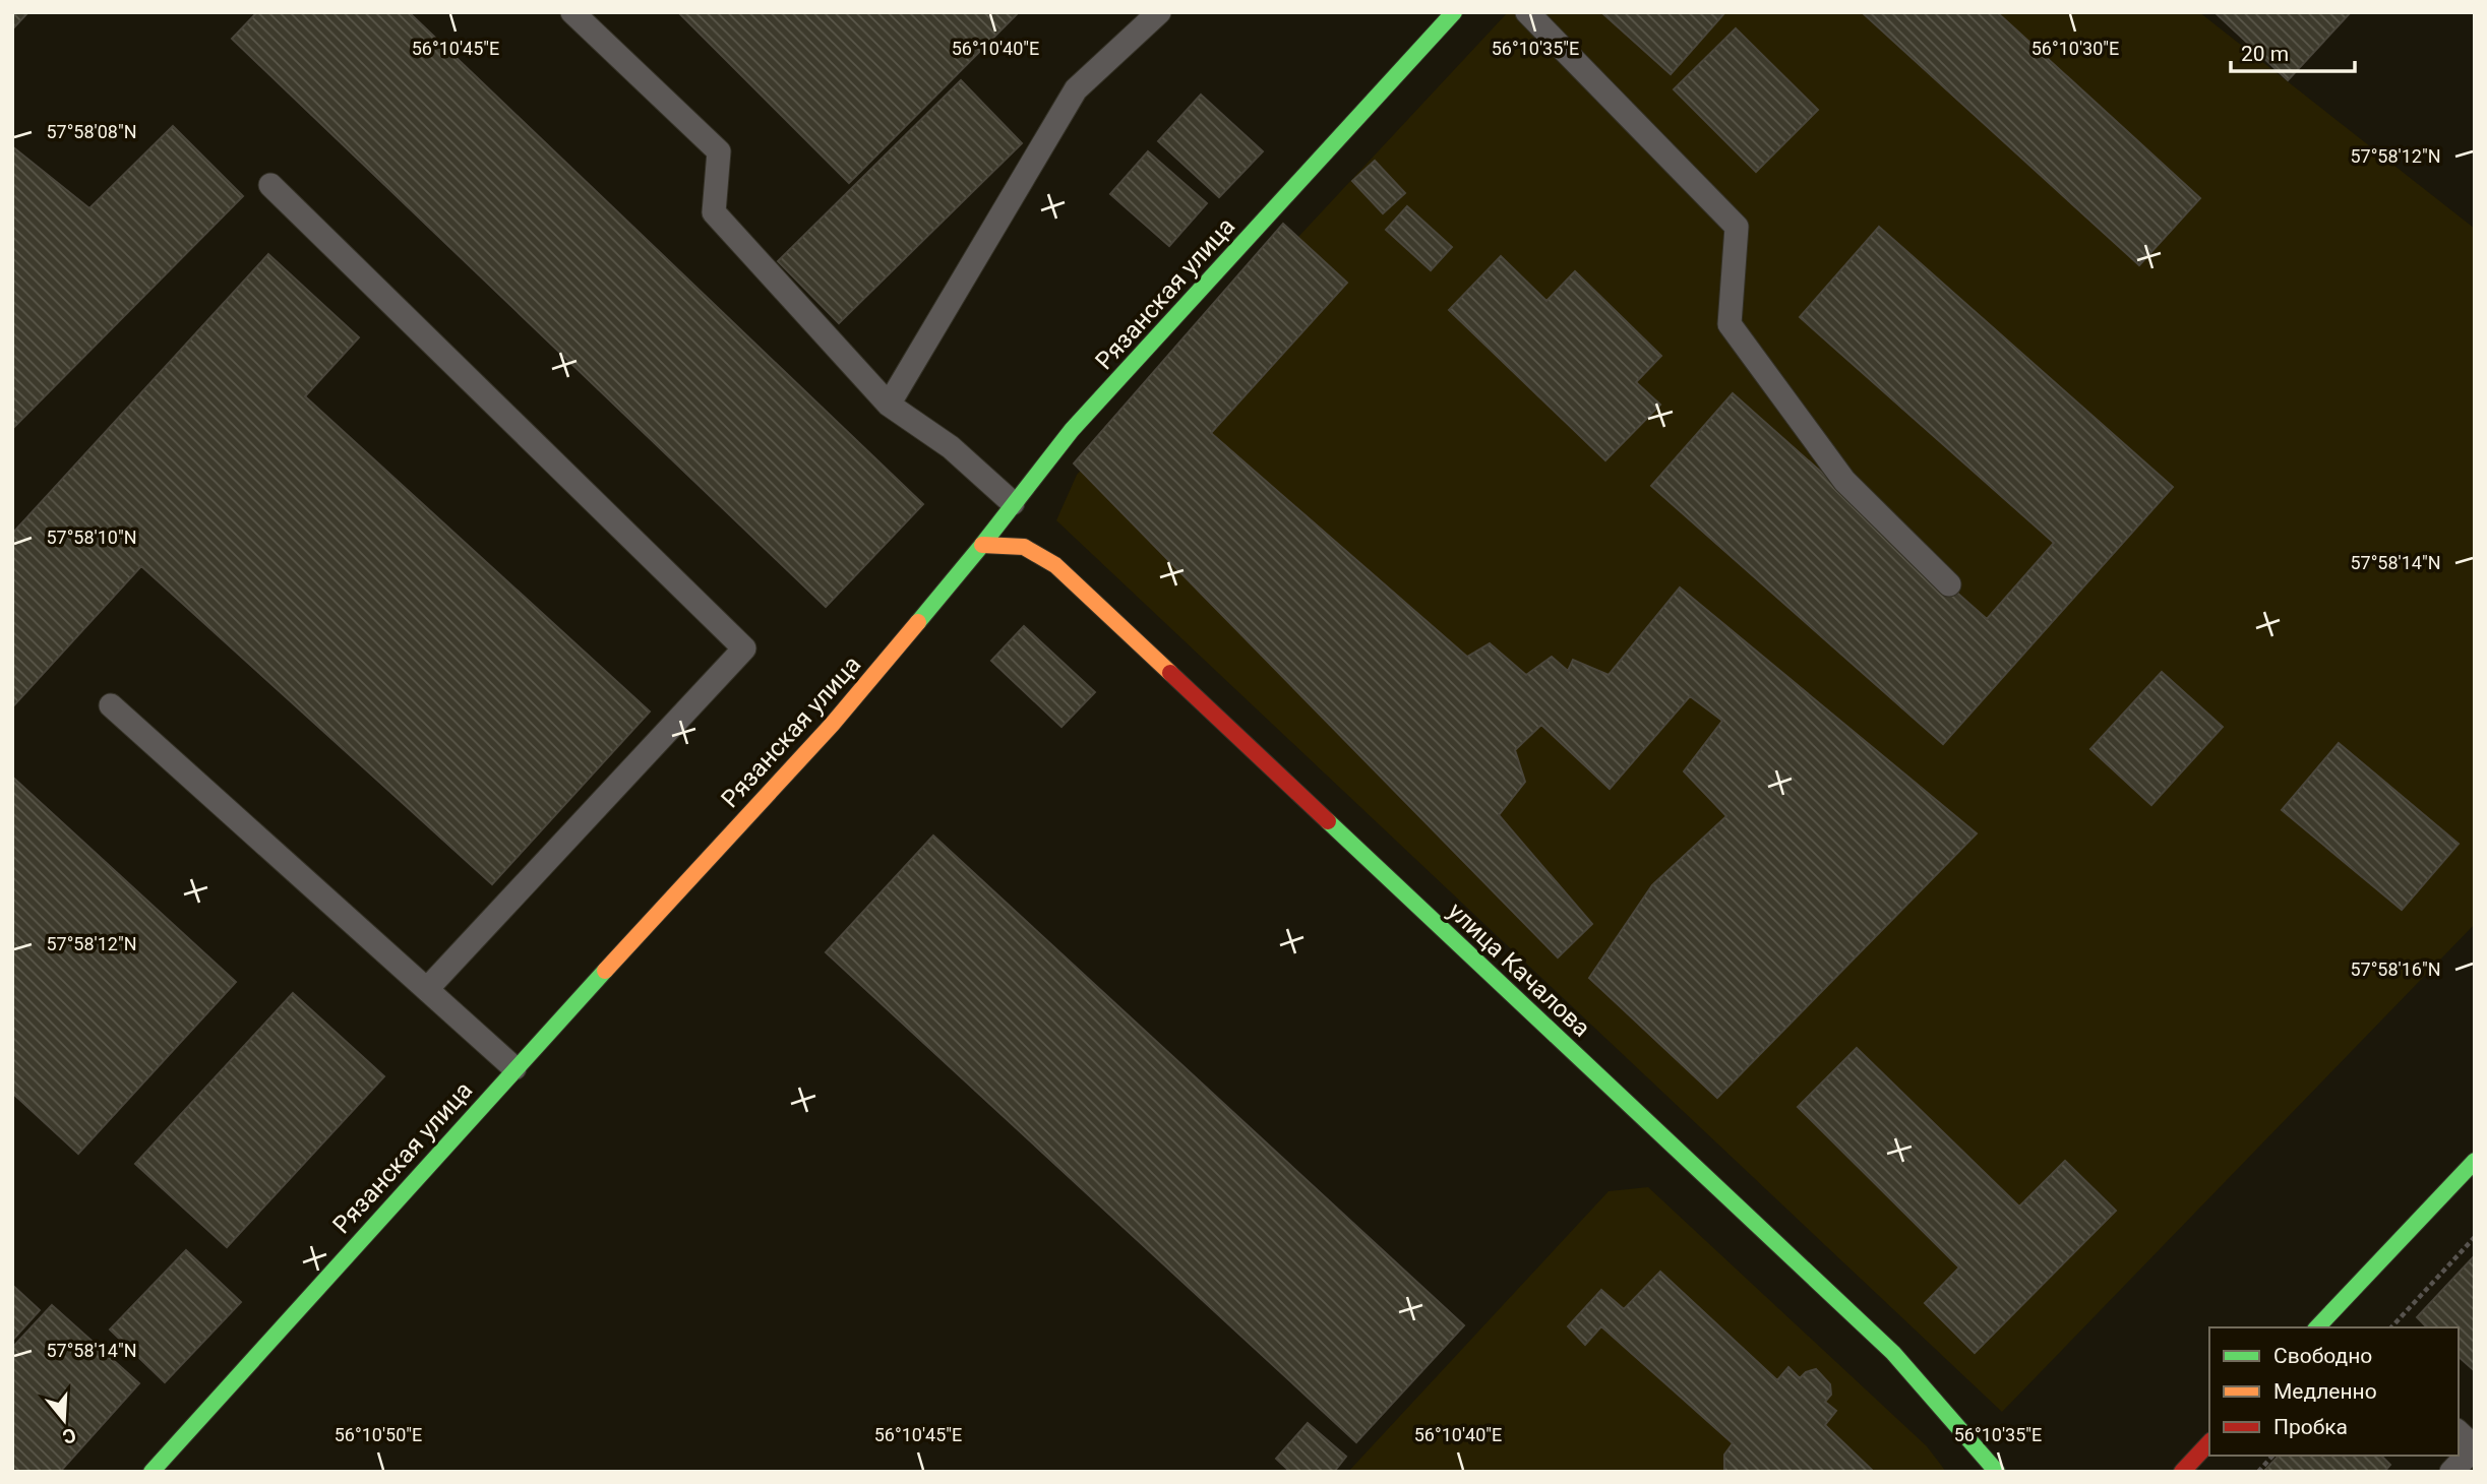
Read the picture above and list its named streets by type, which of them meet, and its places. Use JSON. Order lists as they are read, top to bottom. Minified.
{"streets":{"main road":["Рязанская улица","улица Качалова"]},"crossings":[["Рязанская улица","улица Качалова"]],"legend":["Свободно","Медленно","Пробка"],"scale_bar":"20 m","north":"bottom","coordinates":["56°10'45\"E","56°10'40\"E","56°10'35\"E","56°10'30\"E","57°58'08\"N","57°58'12\"N","57°58'10\"N","57°58'14\"N","57°58'16\"N","56°10'50\"E"]}
